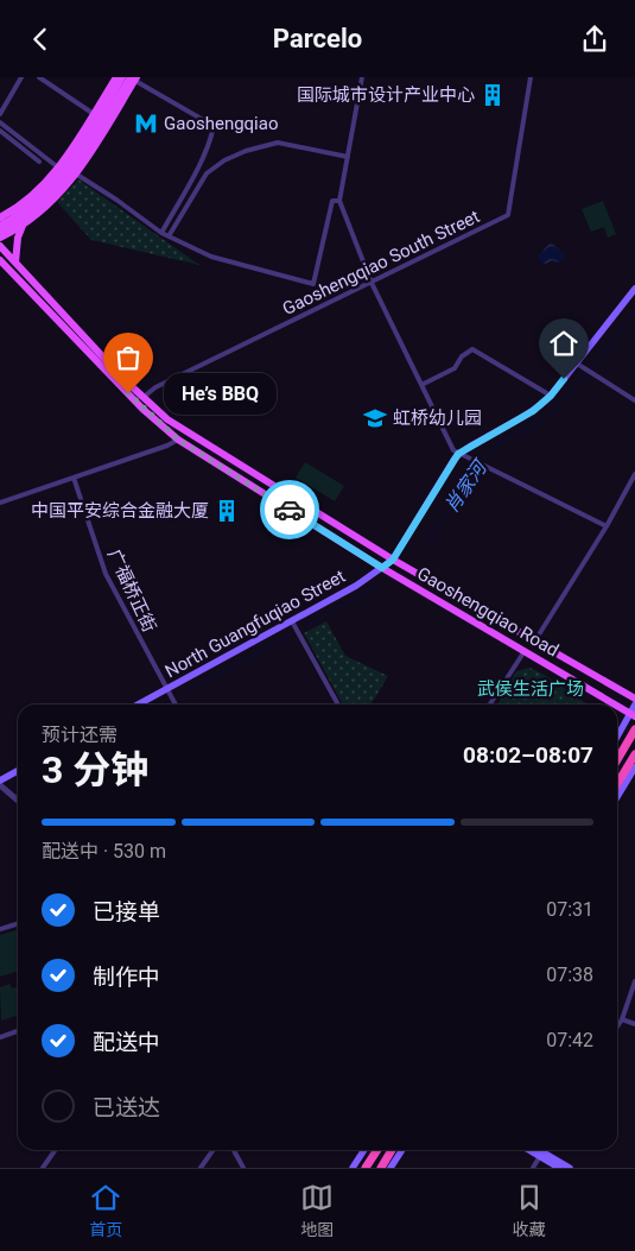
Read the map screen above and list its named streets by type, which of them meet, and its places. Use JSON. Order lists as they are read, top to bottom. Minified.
{"streets":{"main road":["Gaoshengqiao Road","North Guangfuqiao Street"],"street":["Gaoshengqiao South Street","广福桥正街"]},"crossings":[["Gaoshengqiao South Street","Gaoshengqiao Road"],["广福桥正街","North Guangfuqiao Street"],["Gaoshengqiao Road","North Guangfuqiao Street"]],"water":["肖家河"],"parks":["武侯生活广场"],"places":{"building":["国际城市设计产业中心","中国平安综合金融大厦"],"metro station":["Gaoshengqiao"],"other":["He’s BBQ"],"school or university":["虹桥幼儿园"]},"page":{"header":"Parcelo","bubble":"He’s BBQ","heading":["3 分钟","预计还需","08:02–08:07"],"bar":"配送中 · 530 m","list":[["已接单","07:31"],["制作中","07:38"],["配送中","07:42"],"已送达"],"tabs":["首页","地图","收藏"]}}
